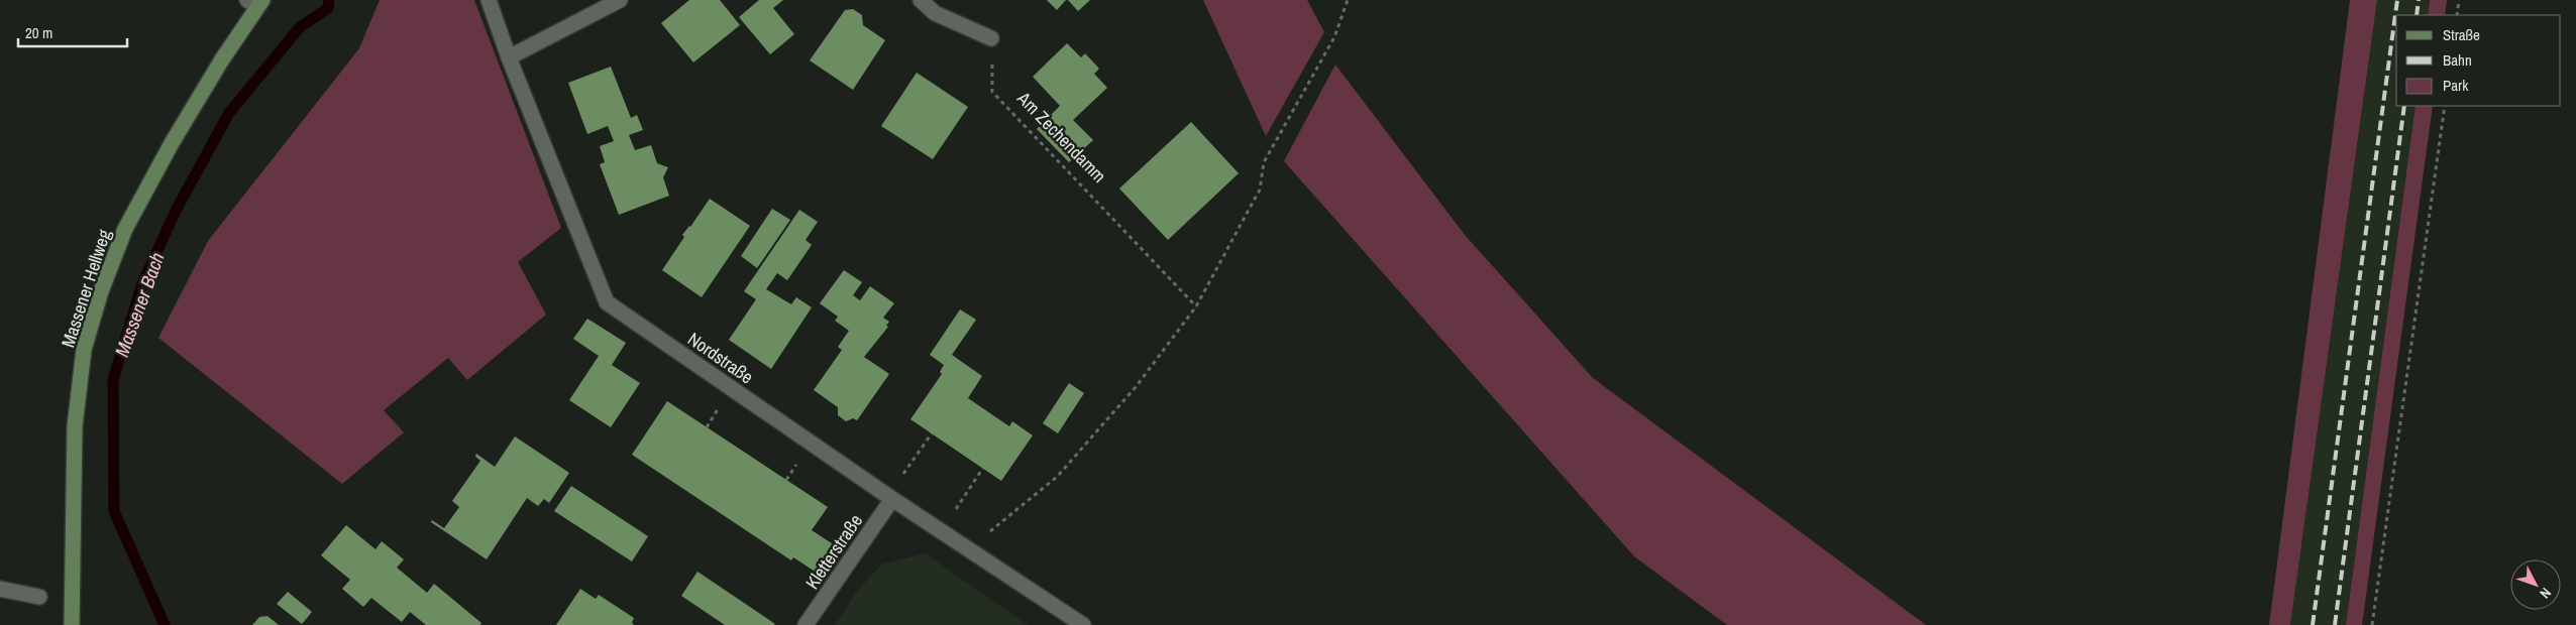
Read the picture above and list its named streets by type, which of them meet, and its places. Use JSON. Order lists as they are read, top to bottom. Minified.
{"streets":{"main road":["Massener Hellweg"],"street":["Nordstraße","Kletterstraße"],"path":["Am Zechendamm"]},"crossings":[["Nordstraße","Kletterstraße"]],"water":["Massener Bach"],"legend":["Straße","Bahn","Park"],"scale_bar":"20 m","north":"bottom right"}
